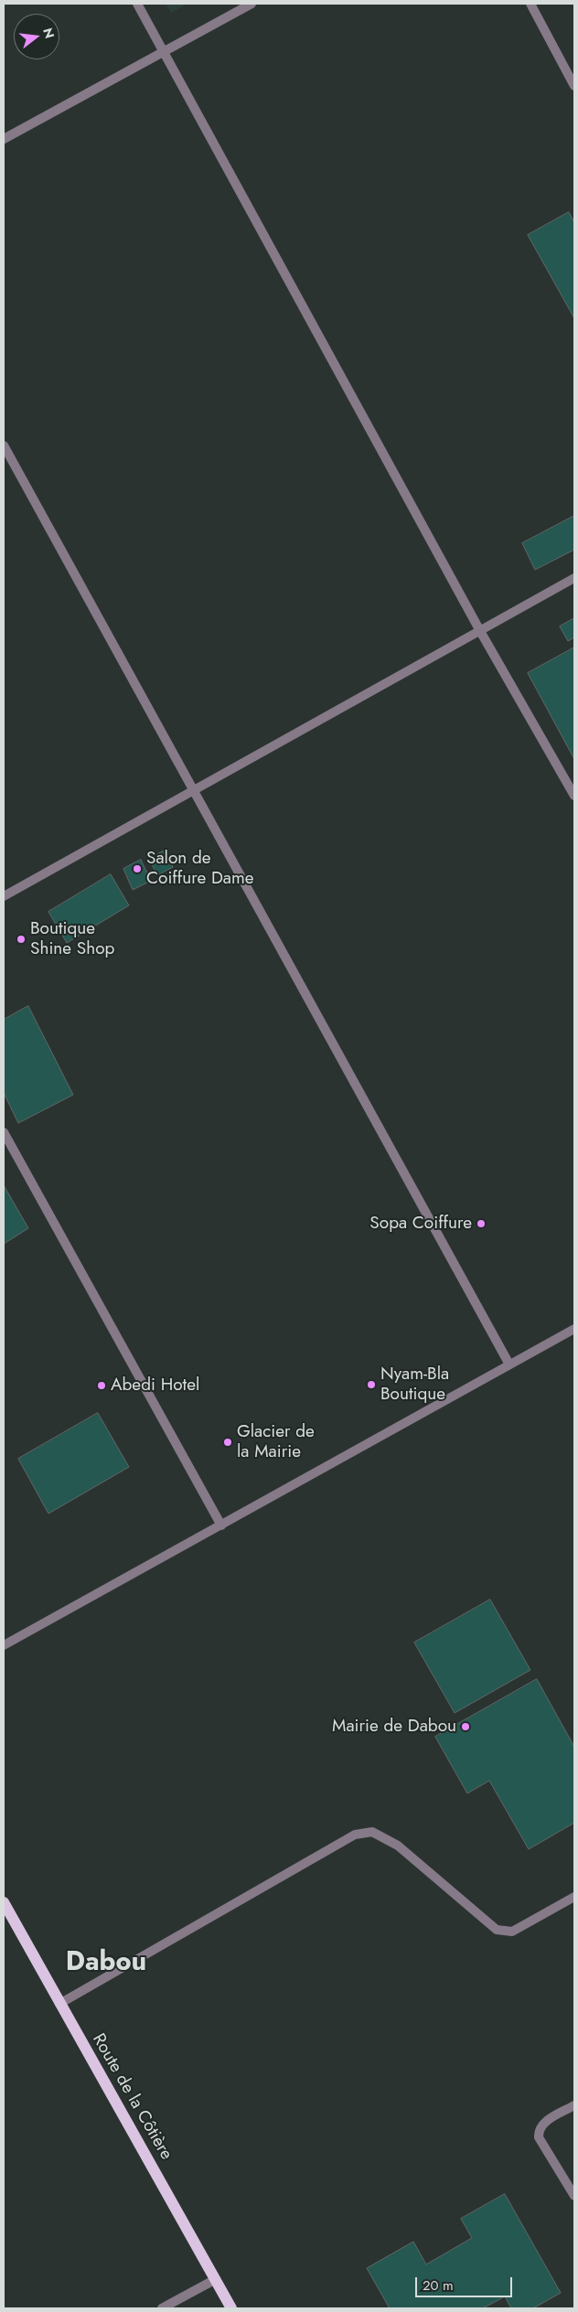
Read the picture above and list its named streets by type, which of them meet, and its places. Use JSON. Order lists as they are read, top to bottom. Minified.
{"streets":{"main road":["Route de la Côtière"]},"districts":["Dabou"],"places":["Salon de Coiffure Dame","Boutique Shine Shop","Sopa Coiffure","Nyam-Bla Boutique","Abedi Hotel","Glacier de la Mairie","Mairie de Dabou"],"scale_bar":"20 m","north":"right"}
